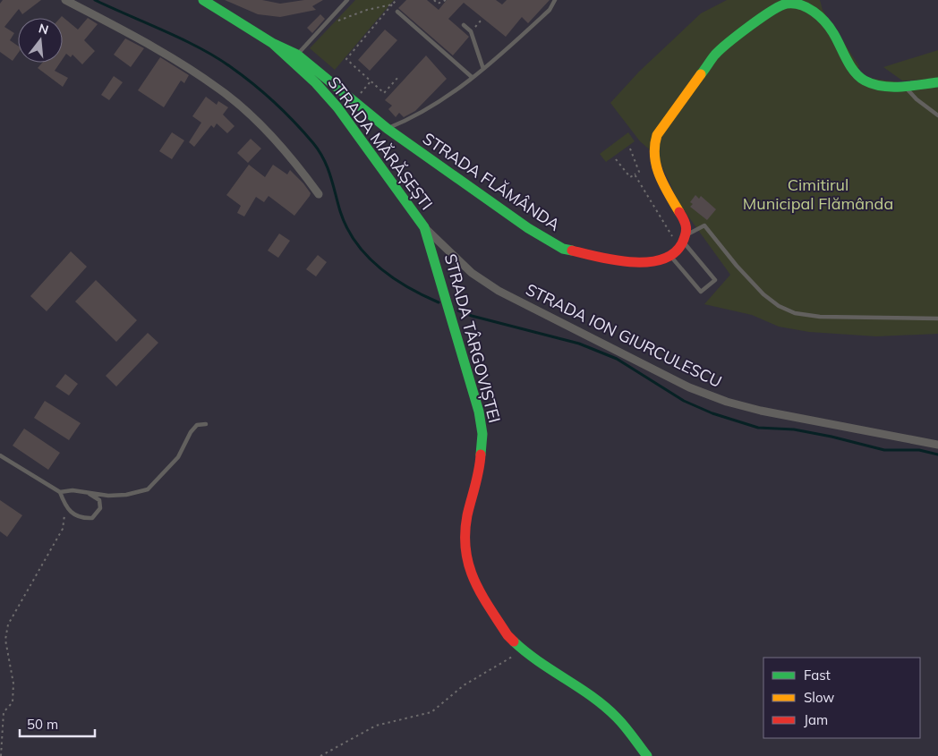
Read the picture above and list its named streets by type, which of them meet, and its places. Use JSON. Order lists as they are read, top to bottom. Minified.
{"streets":{"street":["STRADA MĂRĂȘEȘTI","STRADA FLĂMÂNDA","STRADA ION GIURCULESCU","STRADA TÂRGOVIȘTEI"]},"crossings":[["STRADA MĂRĂȘEȘTI","STRADA FLĂMÂNDA"],["STRADA MĂRĂȘEȘTI","STRADA ION GIURCULESCU"],["STRADA MĂRĂȘEȘTI","STRADA TÂRGOVIȘTEI"],["STRADA ION GIURCULESCU","STRADA TÂRGOVIȘTEI"]],"parks":["Cimitirul Municipal Flămânda"],"legend":["Fast","Slow","Jam"],"scale_bar":"50 m","north":"top"}
